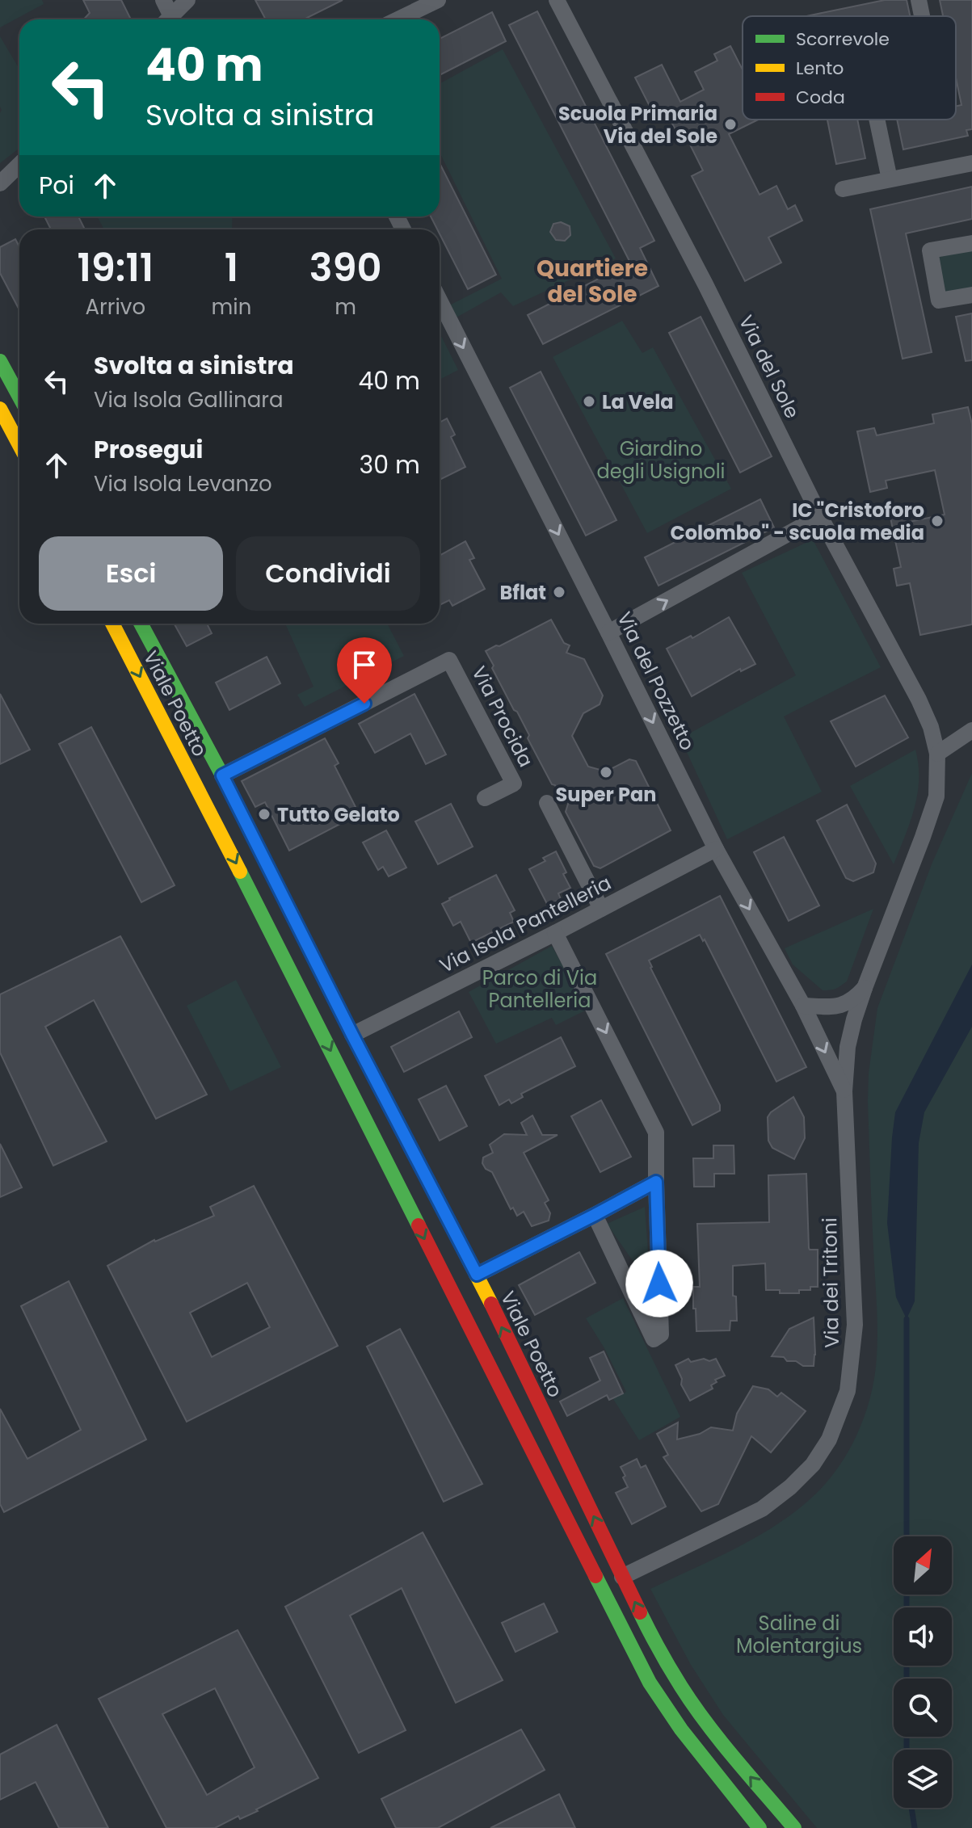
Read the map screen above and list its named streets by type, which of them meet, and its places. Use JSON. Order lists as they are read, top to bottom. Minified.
{"streets":{"main road":["Viale Poetto"],"street":["Via del Sole","Via del Pozzetto","Via Procida","Via Isola Pantelleria","Via dei Tritoni"]},"crossings":[["Via del Sole","Via dei Tritoni"],["Via del Pozzetto","Via Isola Pantelleria"],["Via del Pozzetto","Via dei Tritoni"],["Viale Poetto","Via Procida"],["Viale Poetto","Via Isola Pantelleria"],["Viale Poetto","Via dei Tritoni"]],"one_way":["Via del Pozzetto"],"districts":["Quartiere del Sole"],"parks":["Giardino degli Usignoli","Parco di Via Pantelleria","Saline di Molentargius"],"places":["Scuola Primaria Via del Sole","La Vela","IC \"Cristoforo Colombo\" - scuola media","Bflat","Super Pan","Tutto Gelato"],"legend":["Scorrevole","Lento","Coda"],"north":"top right","page":{"turn":["40 m","Svolta a sinistra"],"then":"Poi","eta":["19:11","Arrivo","1","min","390","m"],"list":[{"name":"Svolta a sinistra","note":"Via Isola Gallinara","value":"40 m"},{"name":"Prosegui","note":"Via Isola Levanzo","value":"30 m"}],"buttons":["Esci","Condividi"]}}
